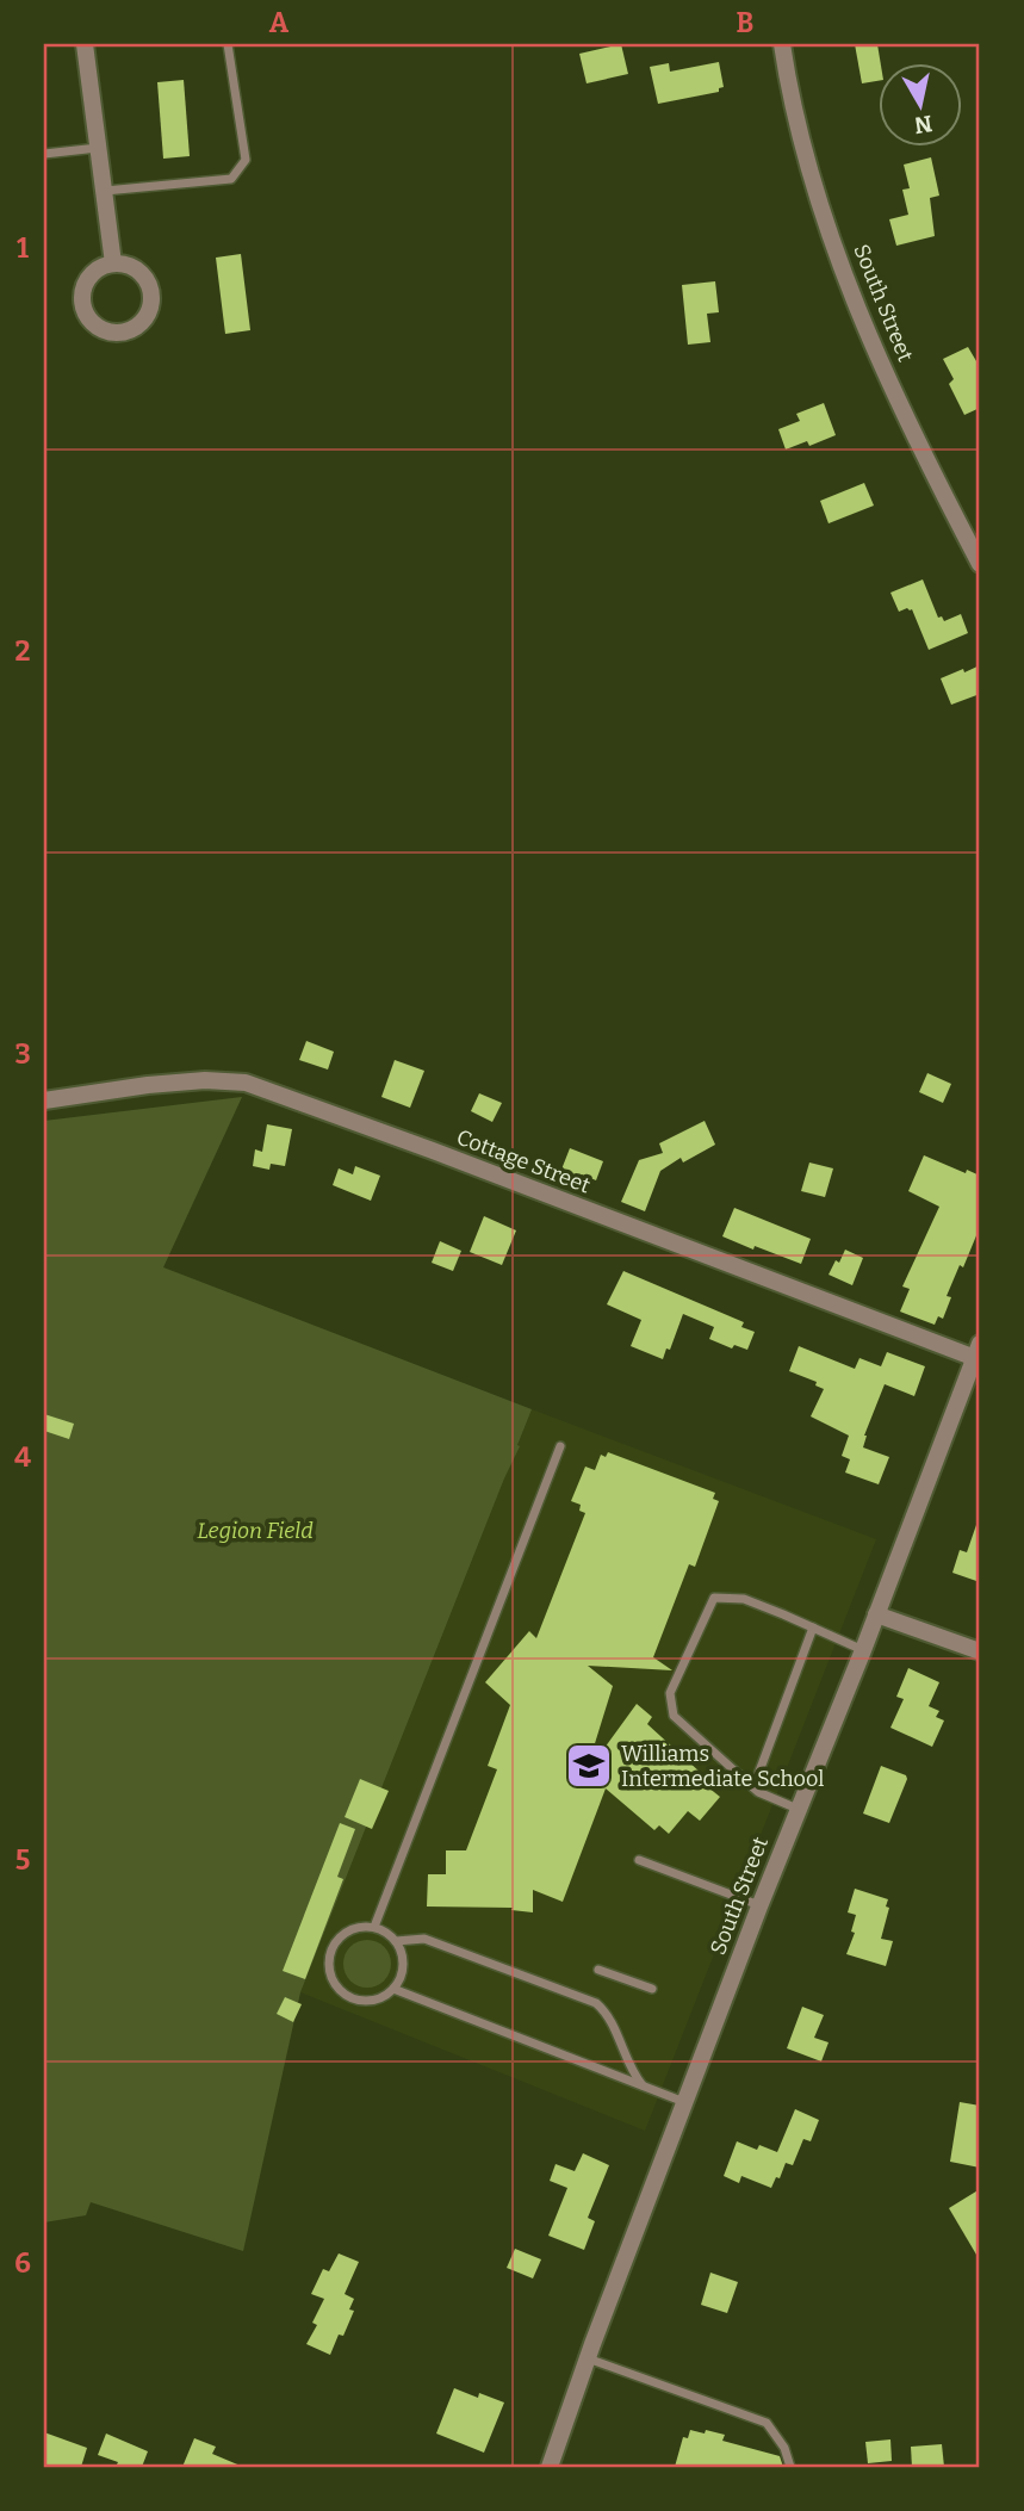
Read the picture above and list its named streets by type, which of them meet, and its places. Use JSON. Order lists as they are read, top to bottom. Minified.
{"streets":{"street":["South Street","Cottage Street"]},"crossings":[["South Street","Cottage Street"]],"parks":["Legion Field"],"places":{"school or university":["Williams Intermediate School"]},"north":"bottom","grid":{"columns":["A","B"],"rows":["1","2","3","4","5","6"]}}
